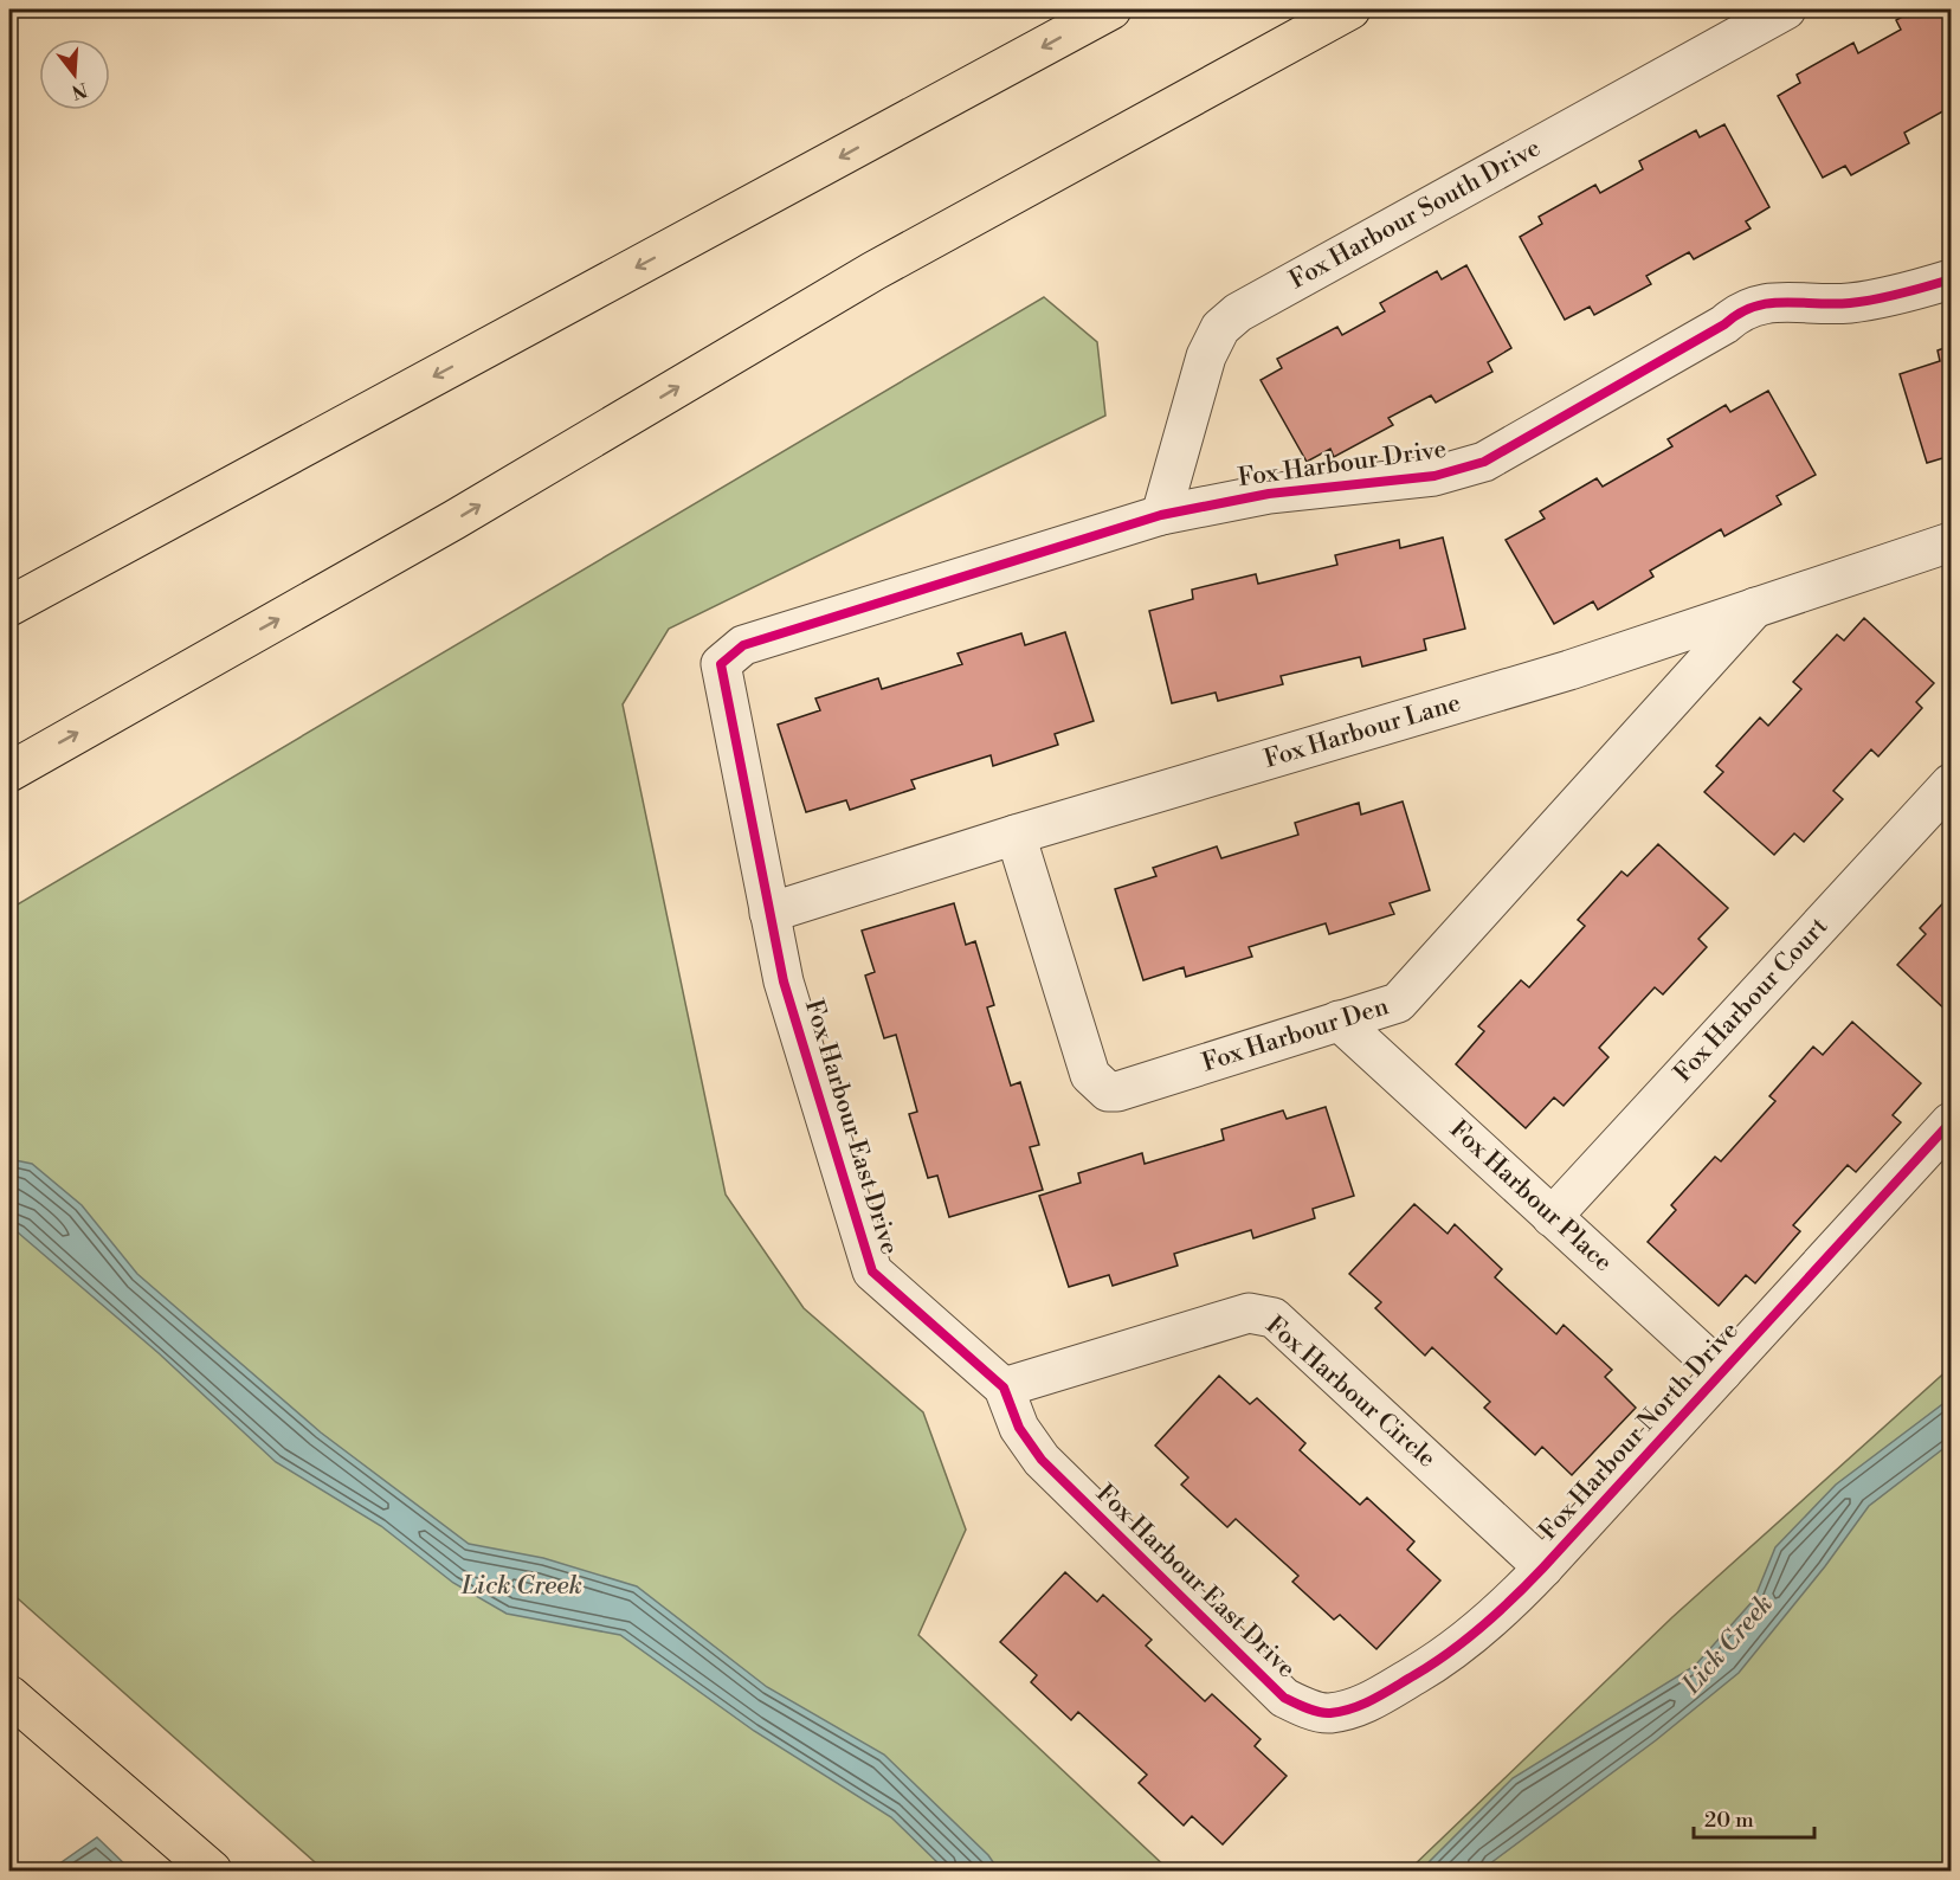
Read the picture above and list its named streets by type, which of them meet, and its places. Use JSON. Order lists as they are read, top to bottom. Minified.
{"streets":{"street":["Fox Harbour South Drive","Fox Harbour Drive","Fox Harbour Lane","Fox Harbour Court","Fox Harbour Den","Fox Harbour East Drive","Fox Harbour Place","Fox Harbour Circle","Fox Harbour North Drive"]},"crossings":[["Fox Harbour South Drive","Fox Harbour Drive"],["Fox Harbour Drive","Fox Harbour East Drive"],["Fox Harbour Lane","Fox Harbour Den"],["Fox Harbour Lane","Fox Harbour East Drive"],["Fox Harbour Court","Fox Harbour Place"],["Fox Harbour Den","Fox Harbour Place"],["Fox Harbour East Drive","Fox Harbour Circle"],["Fox Harbour East Drive","Fox Harbour North Drive"],["Fox Harbour Place","Fox Harbour North Drive"],["Fox Harbour Circle","Fox Harbour North Drive"]],"water":["Lick Creek"],"scale_bar":"20 m","north":"bottom"}
